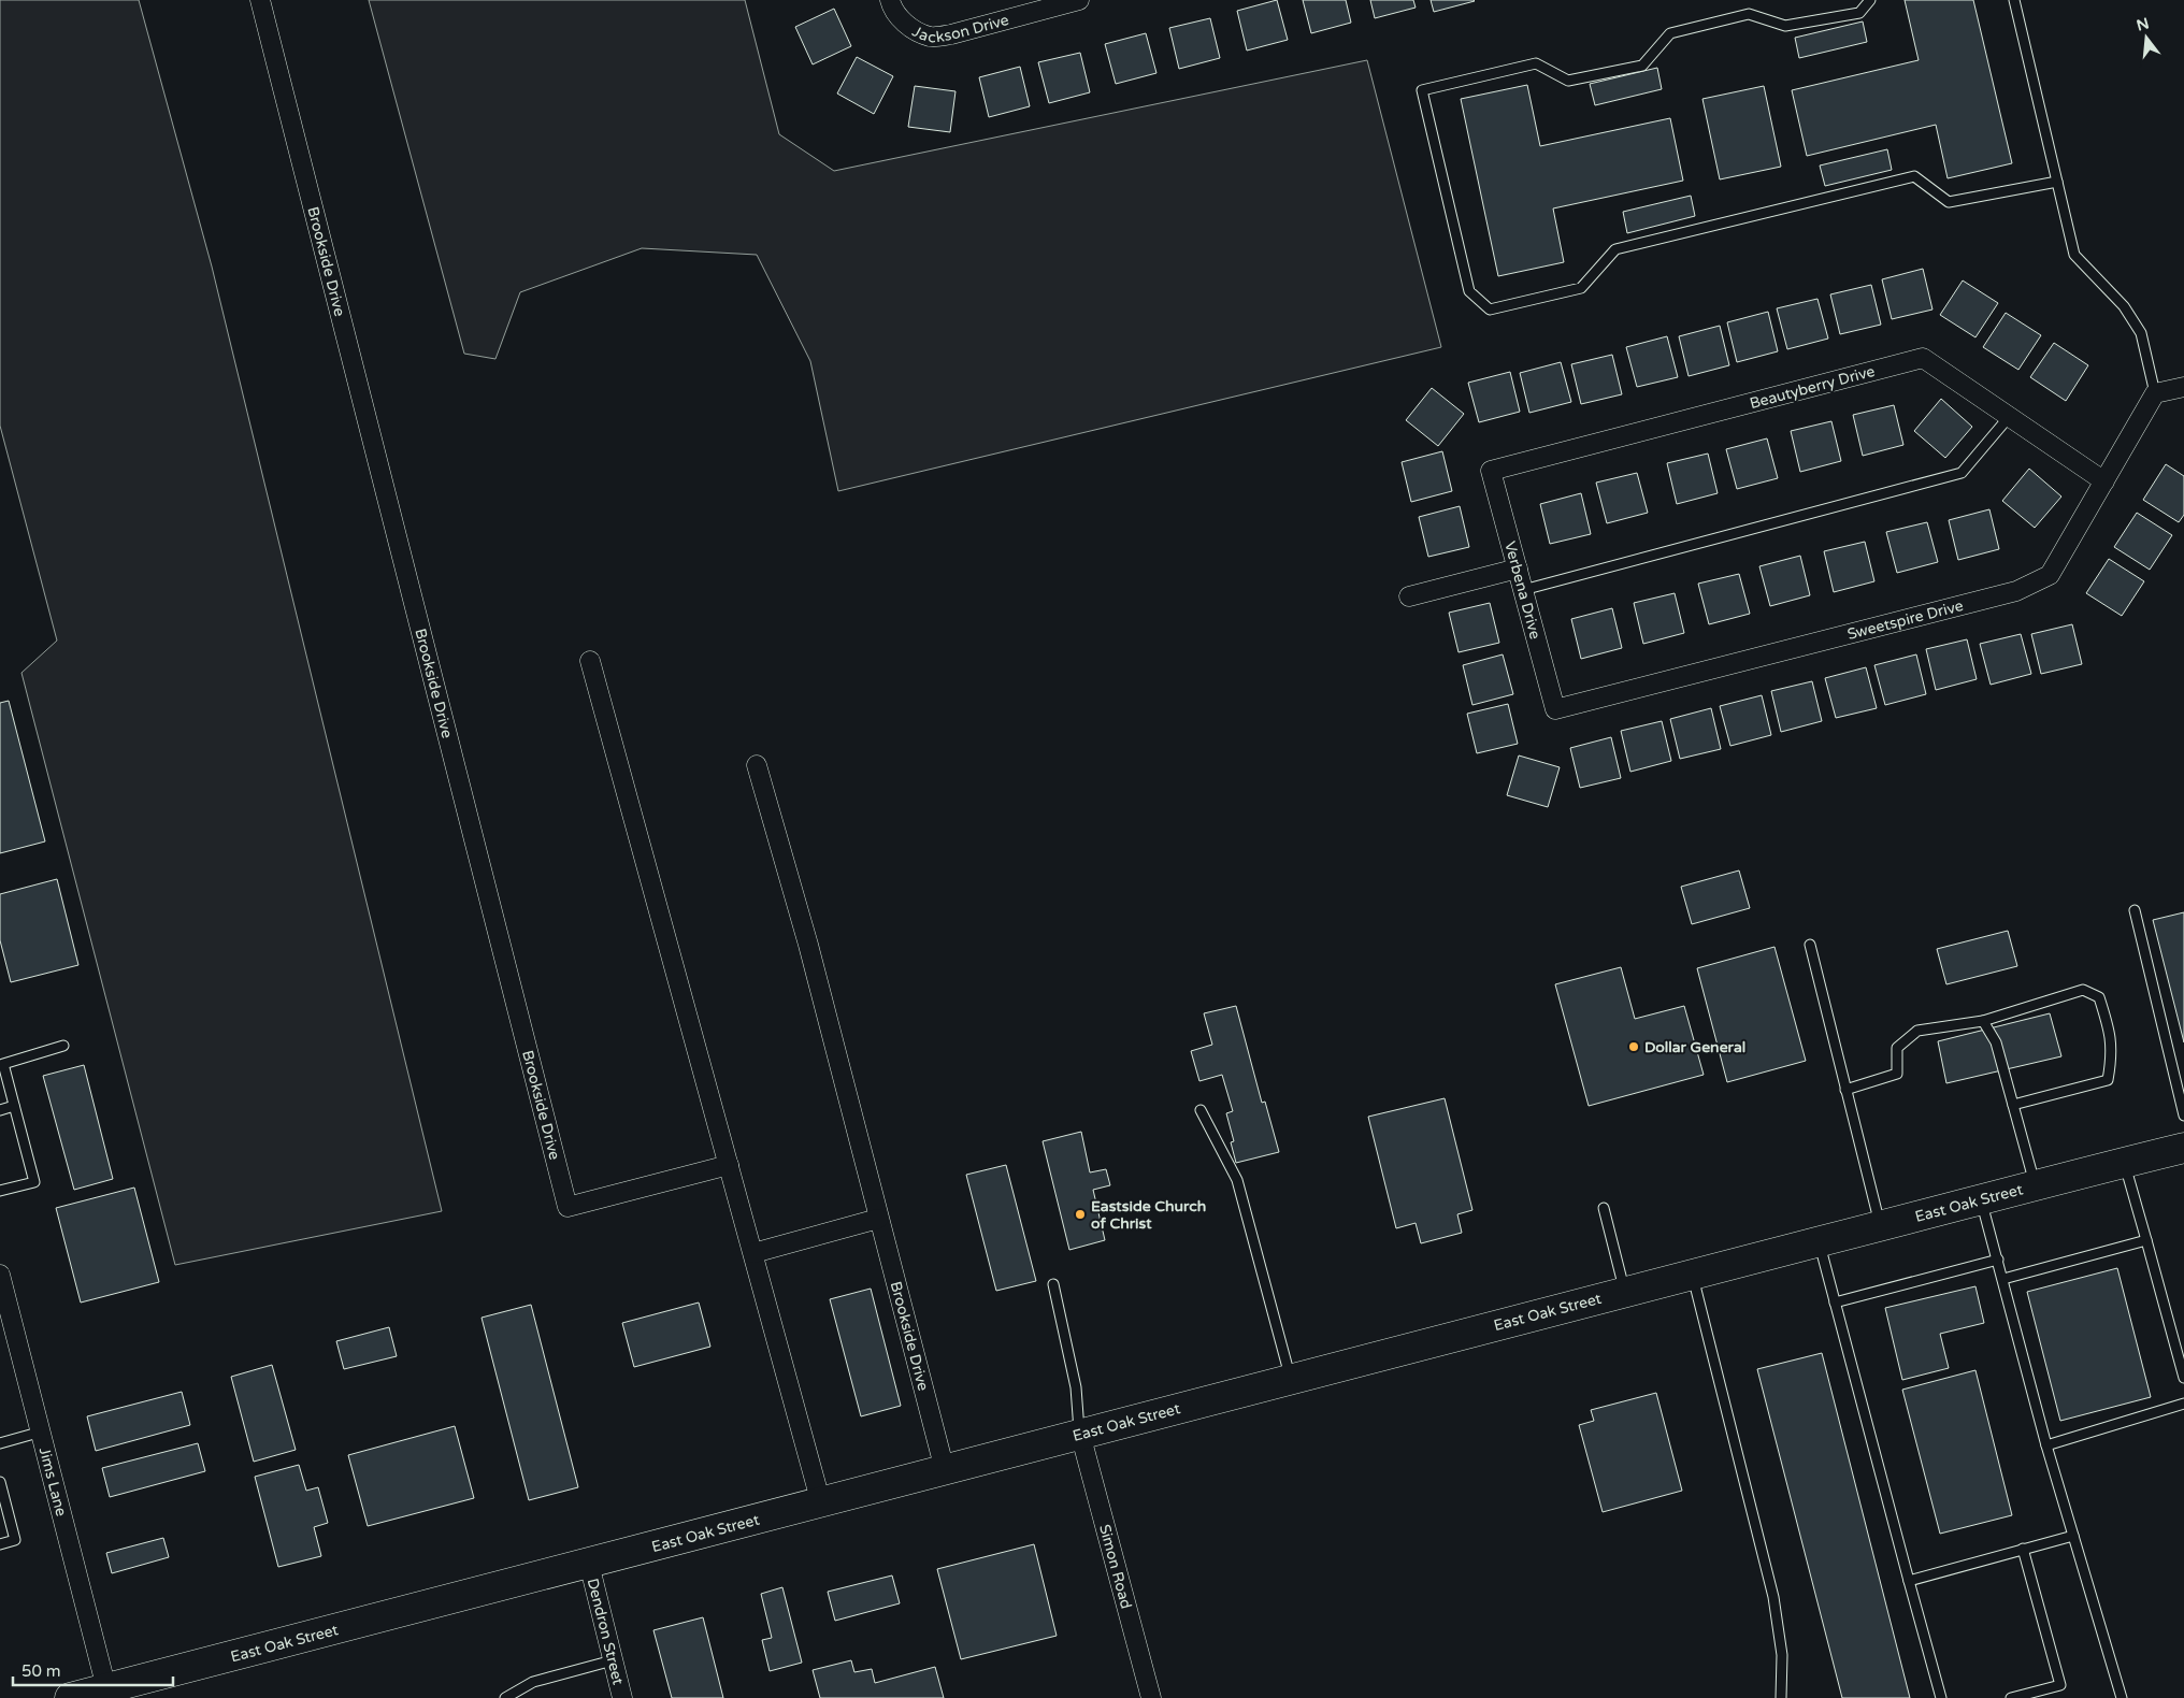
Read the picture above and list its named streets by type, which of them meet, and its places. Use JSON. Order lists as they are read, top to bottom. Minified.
{"streets":{"highway":["East Oak Street"],"street":["Jackson Drive","Brookside Drive","Beautyberry Drive","Verbena Drive","Sweetspire Drive","Jims Lane","Simon Road","Dendron Street"]},"crossings":[["Brookside Drive","East Oak Street"],["Beautyberry Drive","Verbena Drive"],["Beautyberry Drive","Sweetspire Drive"],["Verbena Drive","Sweetspire Drive"],["East Oak Street","Jims Lane"],["East Oak Street","Simon Road"],["East Oak Street","Dendron Street"]],"places":["Dollar General","Eastside Church of Christ"],"scale_bar":"50 m","north":"top"}
